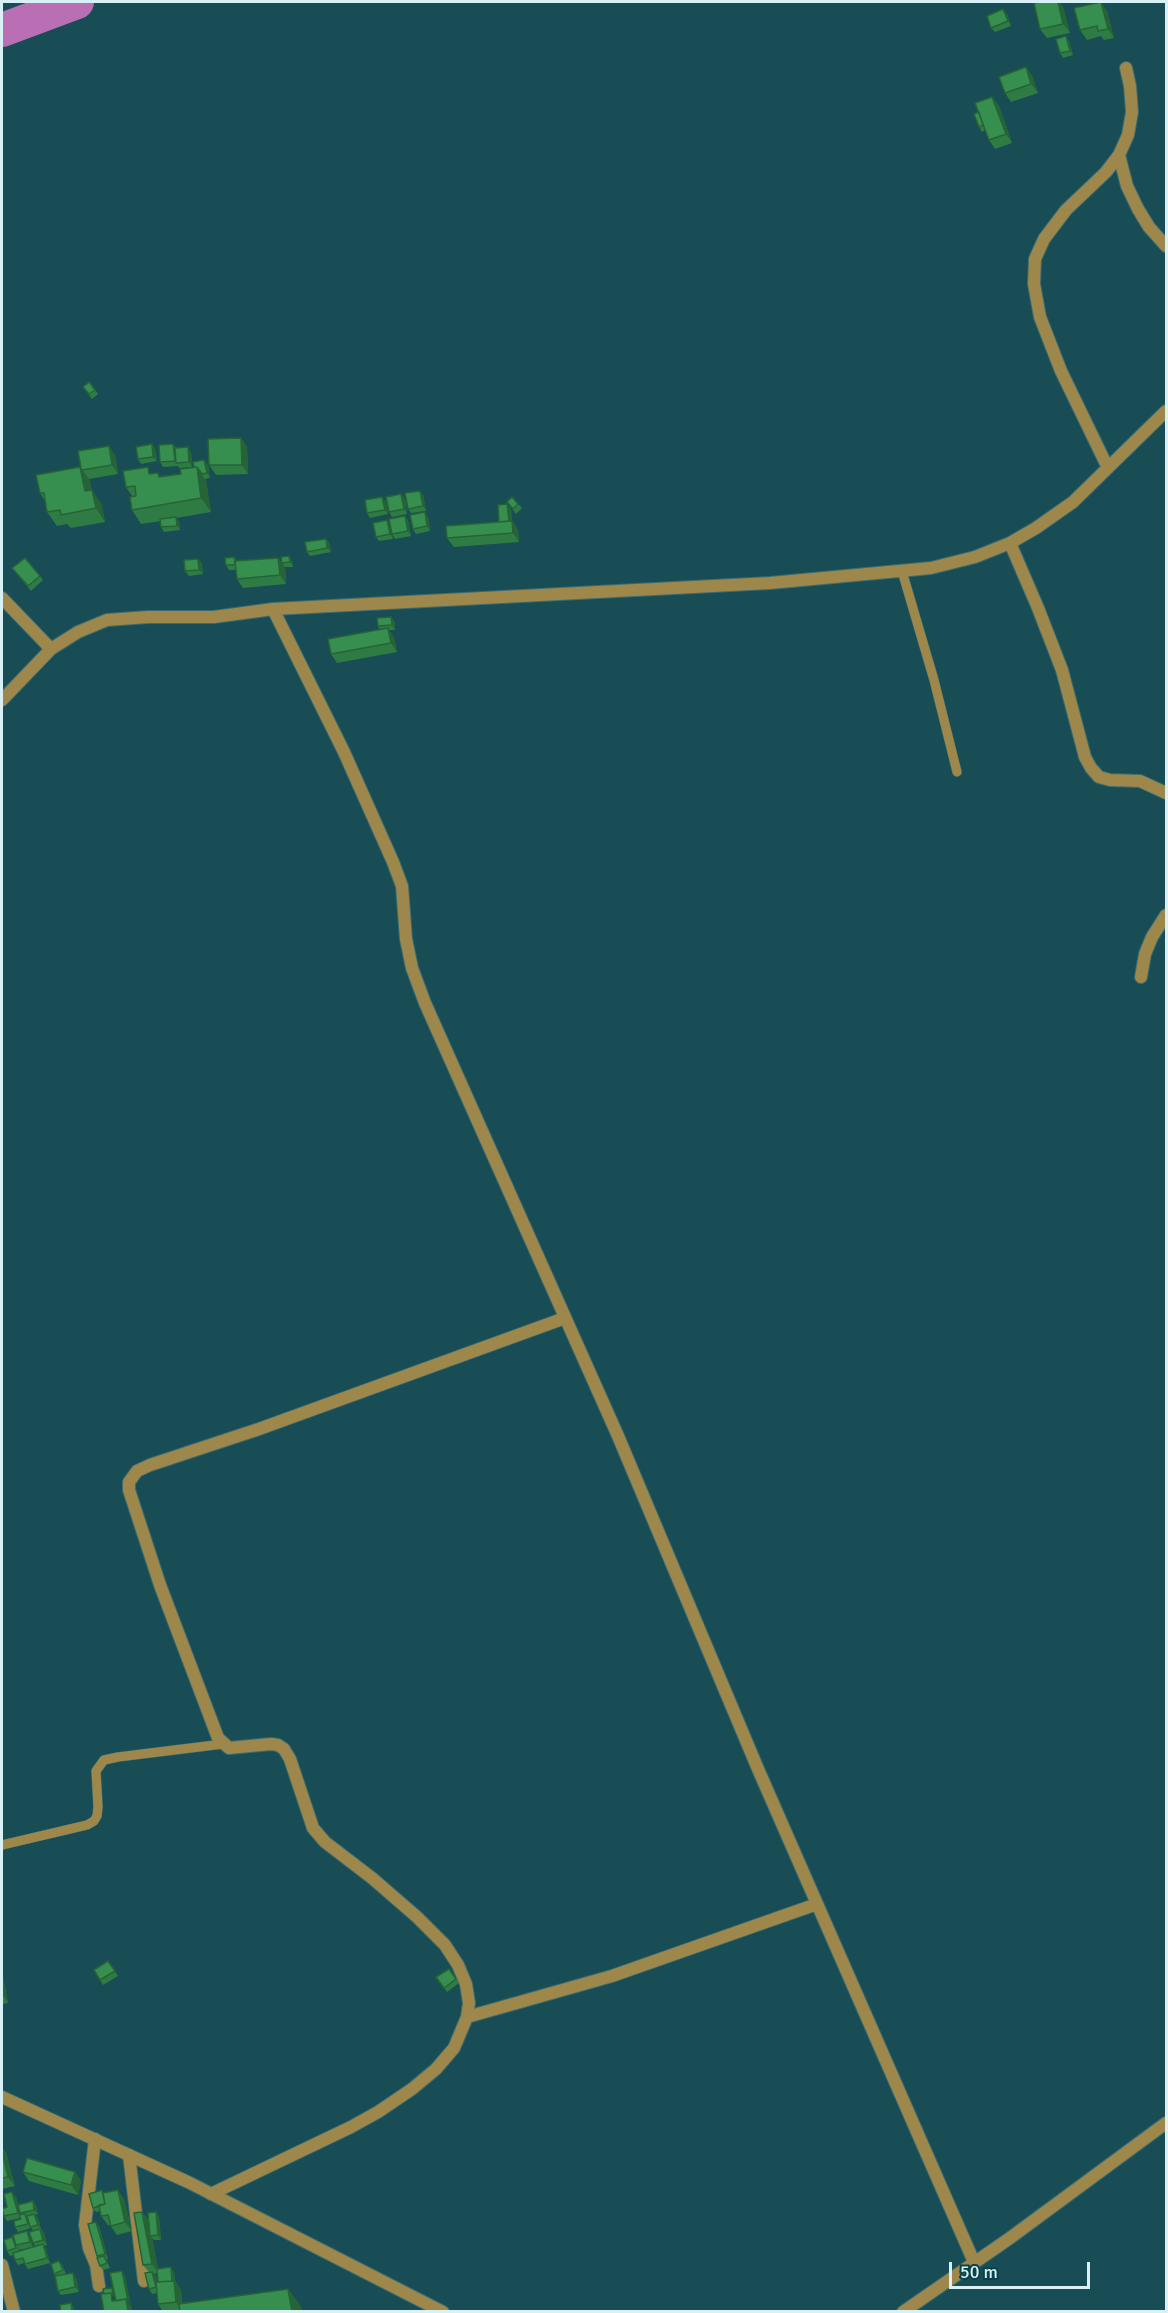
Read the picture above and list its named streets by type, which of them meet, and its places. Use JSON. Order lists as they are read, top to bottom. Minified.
{"scale_bar":"50 m"}
